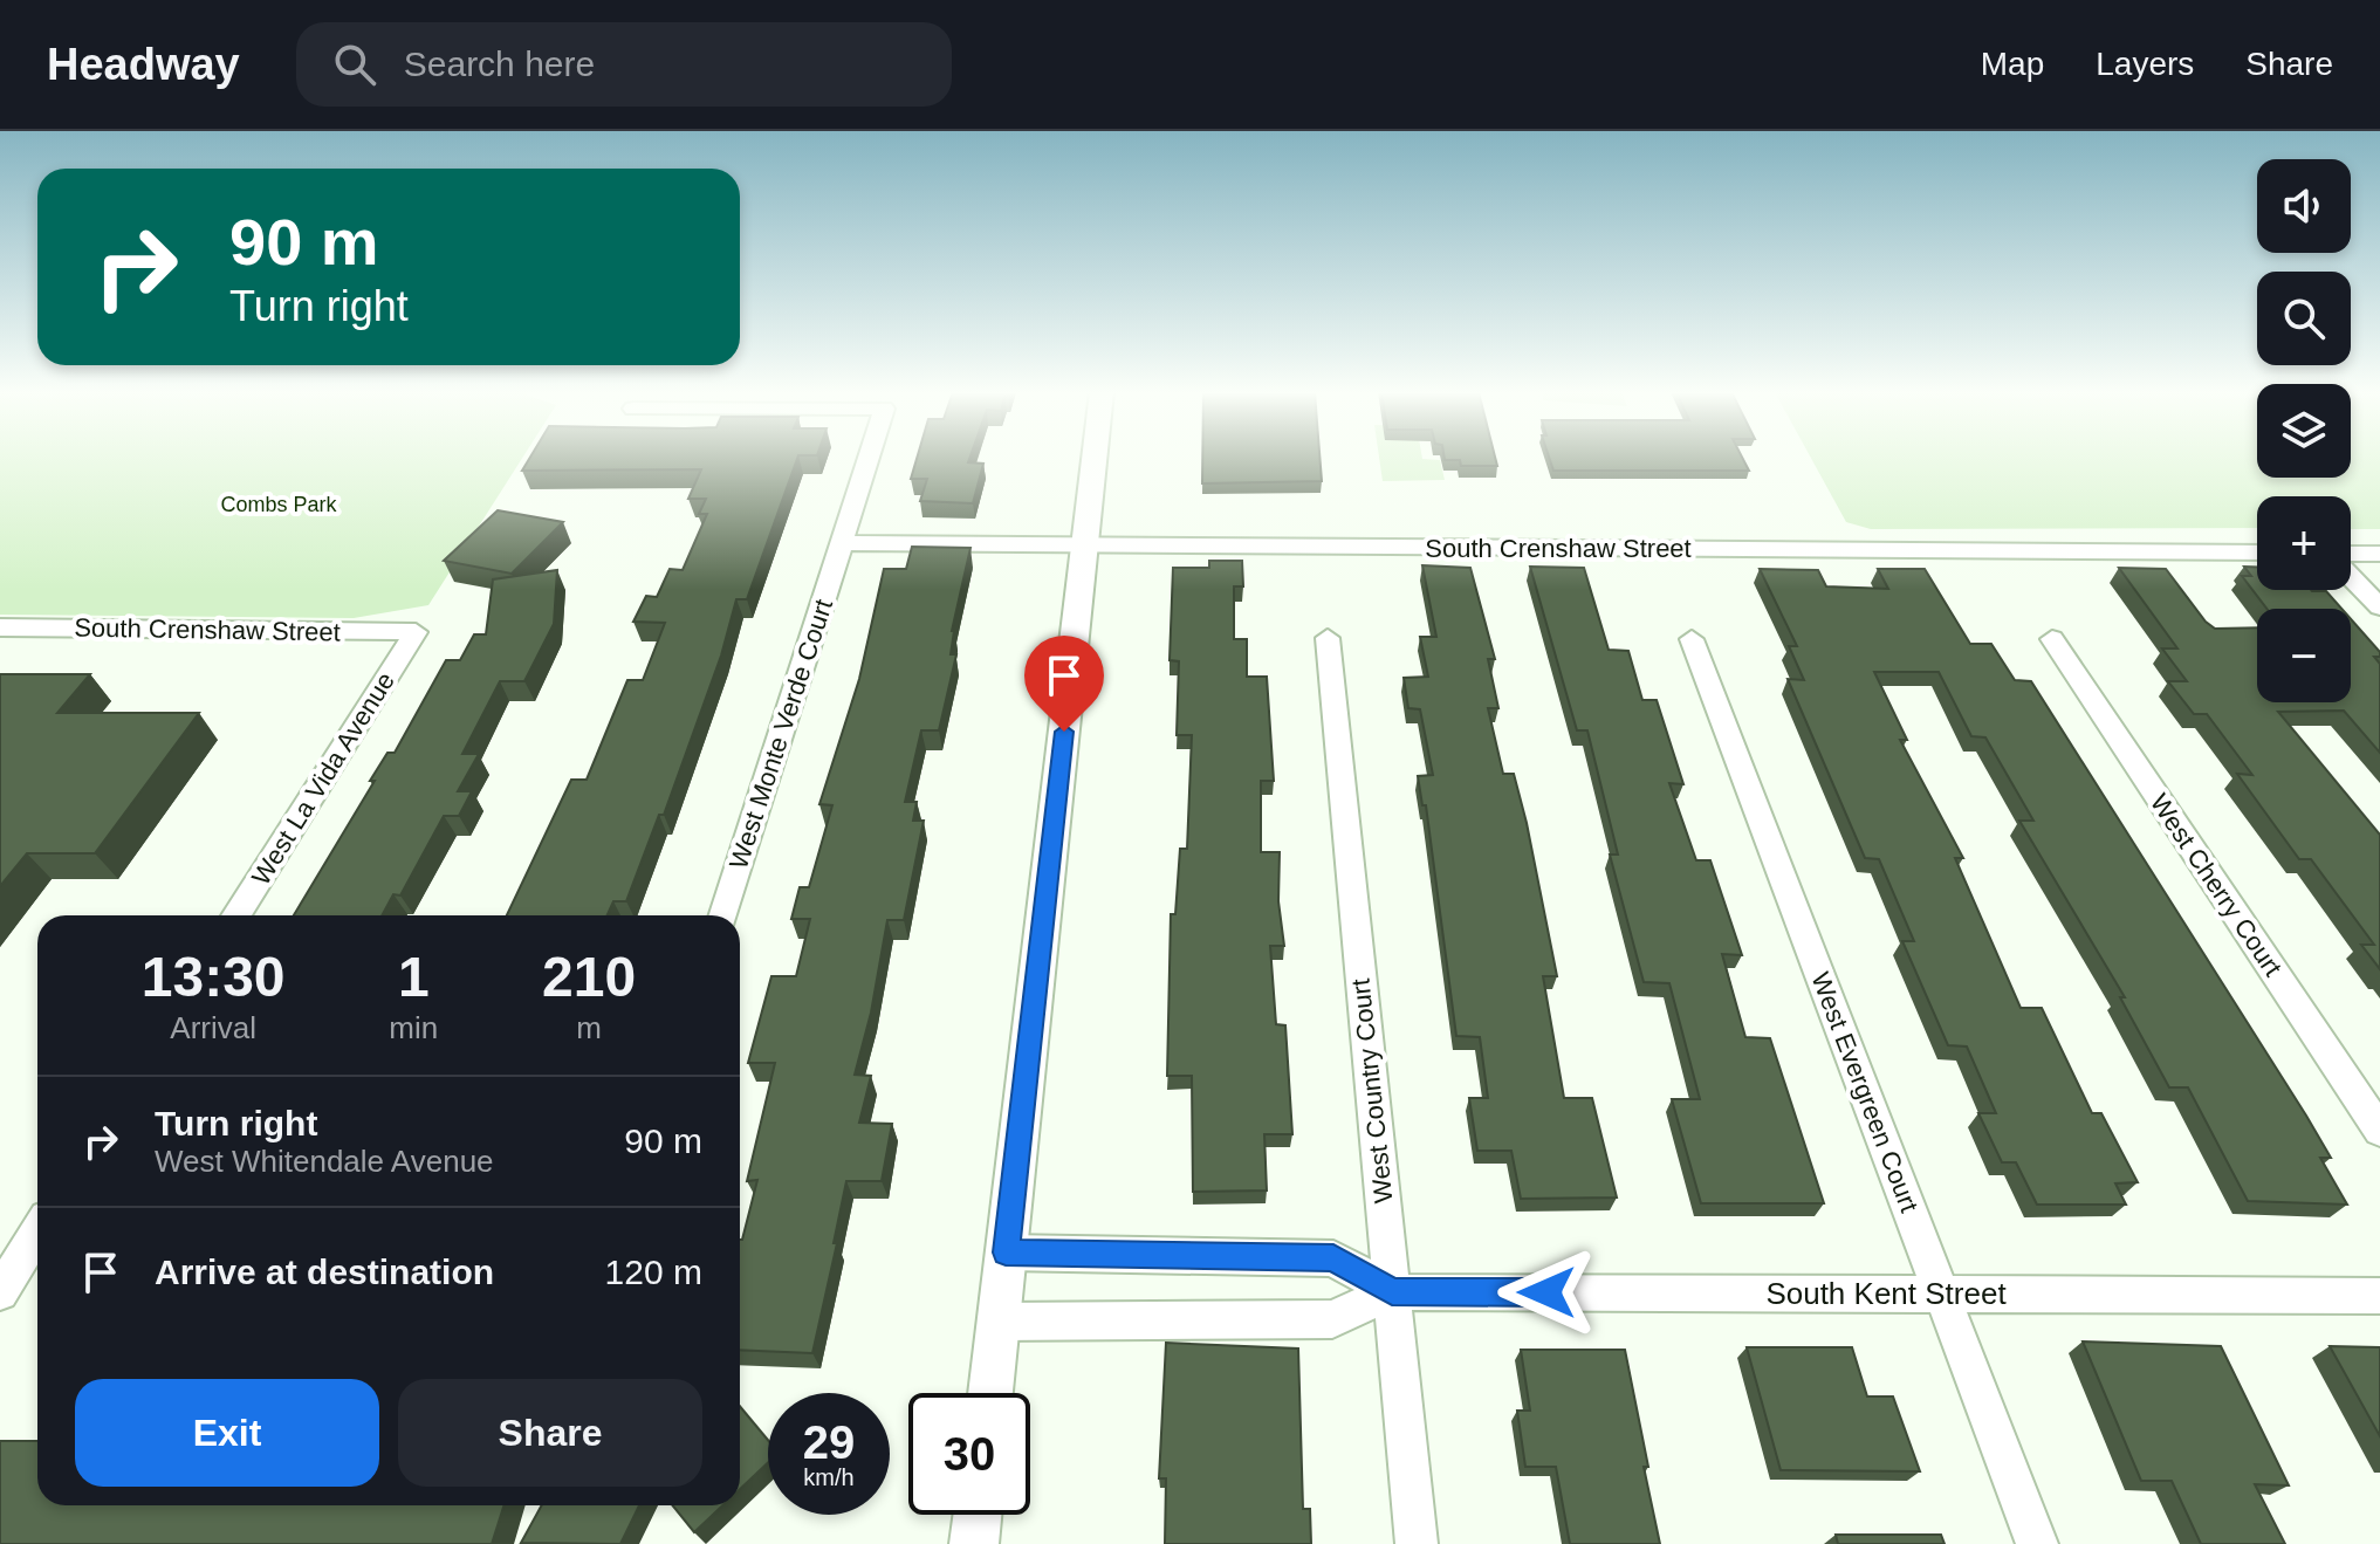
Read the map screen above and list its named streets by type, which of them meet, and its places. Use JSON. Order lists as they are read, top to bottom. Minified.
{"streets":{"street":["South Crenshaw Street","West Monte Verde Court","West La Vida Avenue","West Cherry Court","West Country Court","West Evergreen Court","South Kent Street"]},"crossings":[["South Crenshaw Street","West Monte Verde Court"],["South Crenshaw Street","West La Vida Avenue"],["West Country Court","South Kent Street"],["West Evergreen Court","South Kent Street"]],"parks":["Combs Park"],"page":{"header":"Headway","search":"Search here","nav":["Map","Layers","Share"],"map_buttons":["+","−"],"turn":["90 m","Turn right"],"eta":["13:30","Arrival","1","min","210","m"],"list":[{"name":"Turn right","note":"West Whitendale Avenue","value":"90 m"},{"name":"Arrive at destination","value":"120 m"}],"buttons":["Exit","Share"],"speed":"29 km/h","limit":"30"}}
